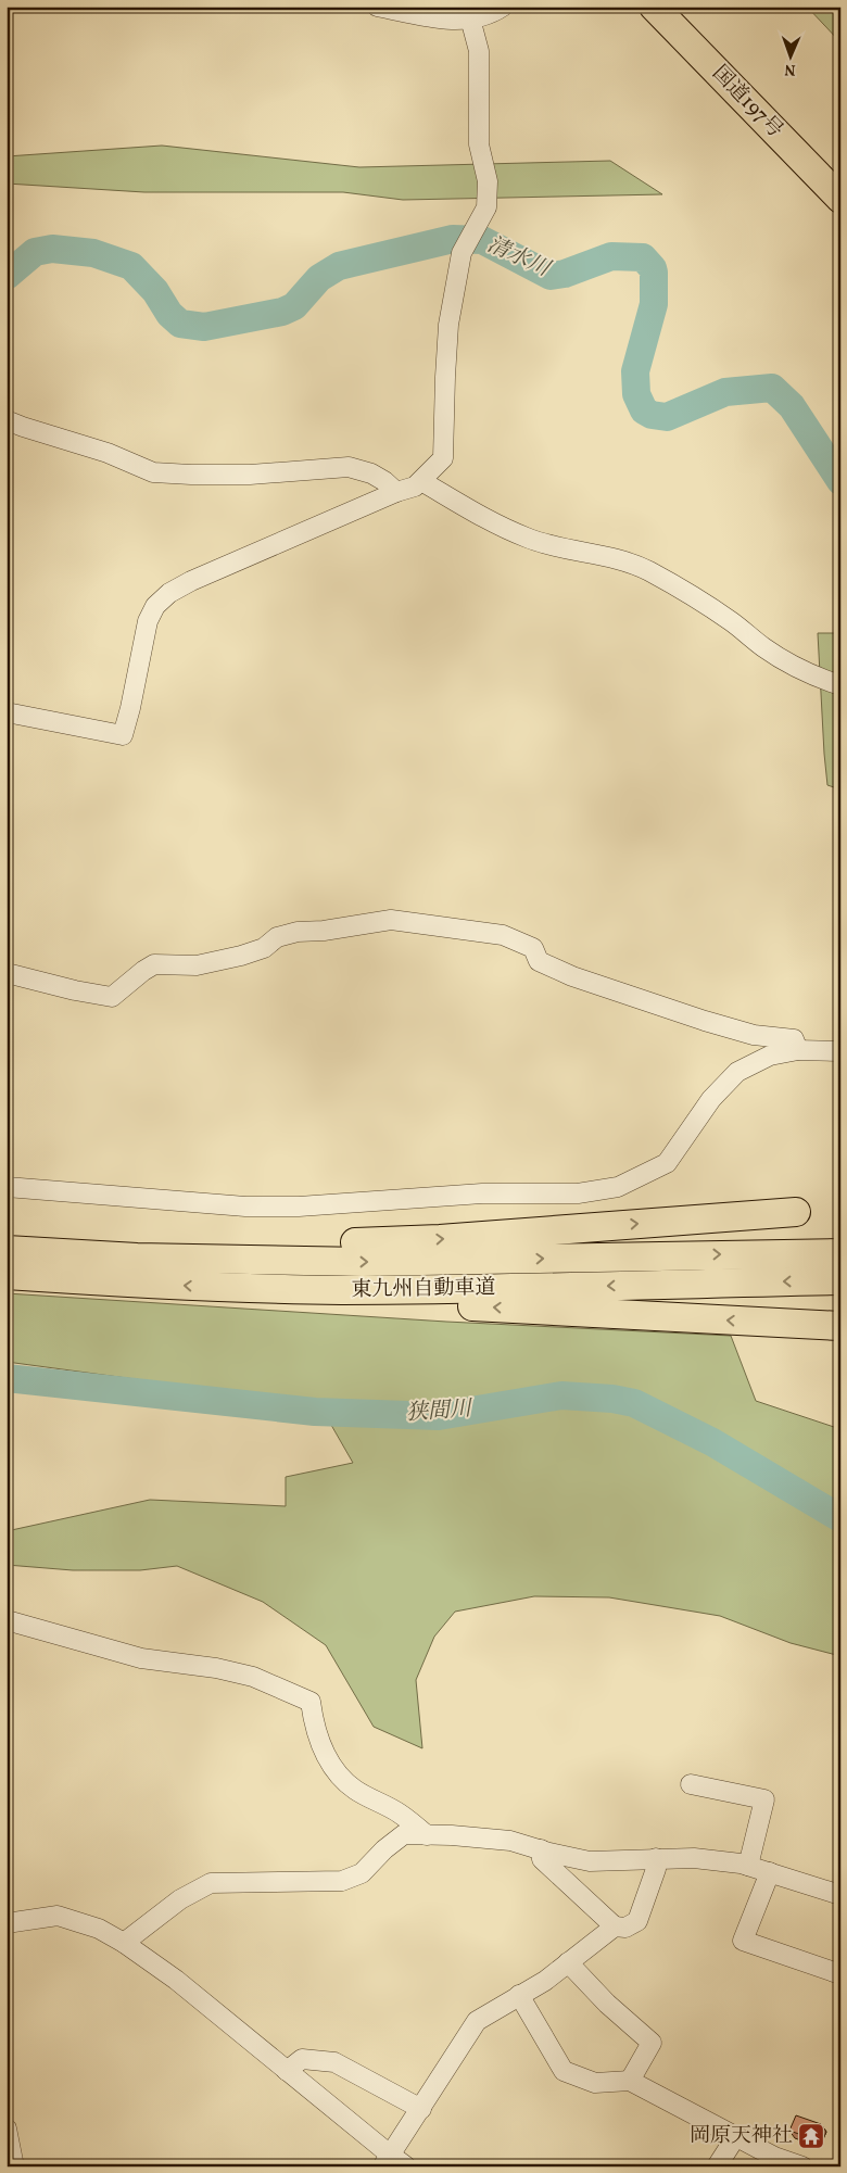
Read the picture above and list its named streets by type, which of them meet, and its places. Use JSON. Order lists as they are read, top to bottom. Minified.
{"streets":{"highway":["国道197号","東九州自動車道"]},"water":["清水川","狭間川"],"places":{"temple":["岡原天神社"]},"north":"bottom"}
